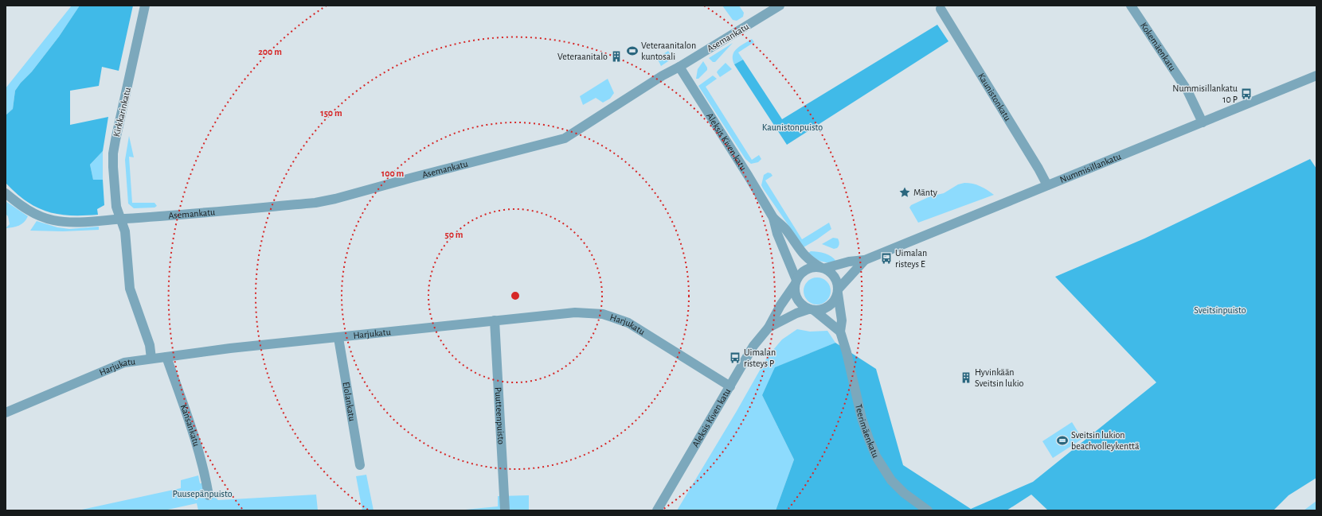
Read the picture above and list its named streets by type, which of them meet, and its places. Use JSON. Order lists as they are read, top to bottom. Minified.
{"streets":{"street":["Asemankatu","Kokemäenkatu","Kaunistonkatu","Kirkkarinkatu","Aleksis Kiven katu","Nummisillankatu","Harjukatu","Elolankatu","Puutteenpuisto","Kansankatu","Teerimäenkatu"]},"crossings":[["Asemankatu","Kirkkarinkatu"],["Asemankatu","Aleksis Kiven katu"],["Kokemäenkatu","Nummisillankatu"],["Kaunistonkatu","Nummisillankatu"],["Aleksis Kiven katu","Nummisillankatu"],["Aleksis Kiven katu","Harjukatu"],["Aleksis Kiven katu","Teerimäenkatu"],["Nummisillankatu","Teerimäenkatu"],["Harjukatu","Elolankatu"],["Harjukatu","Puutteenpuisto"],["Harjukatu","Kansankatu"]],"parks":["Kaunistonpuisto","Sveitsinpuisto","Puusepänpuisto"],"places":{"sports":["Veteraanitalon kuntosali","Sveitsin lukion beachvolleykenttä"],"building":["Veteraanitalo","Hyvinkään Sveitsin lukio"],"bus stop":["Nummisillankatu 10 P","Uimalan risteys E","Uimalan risteys P"],"place":["Mänty"]},"rings":["200 m","150 m","100 m","50 m"]}
